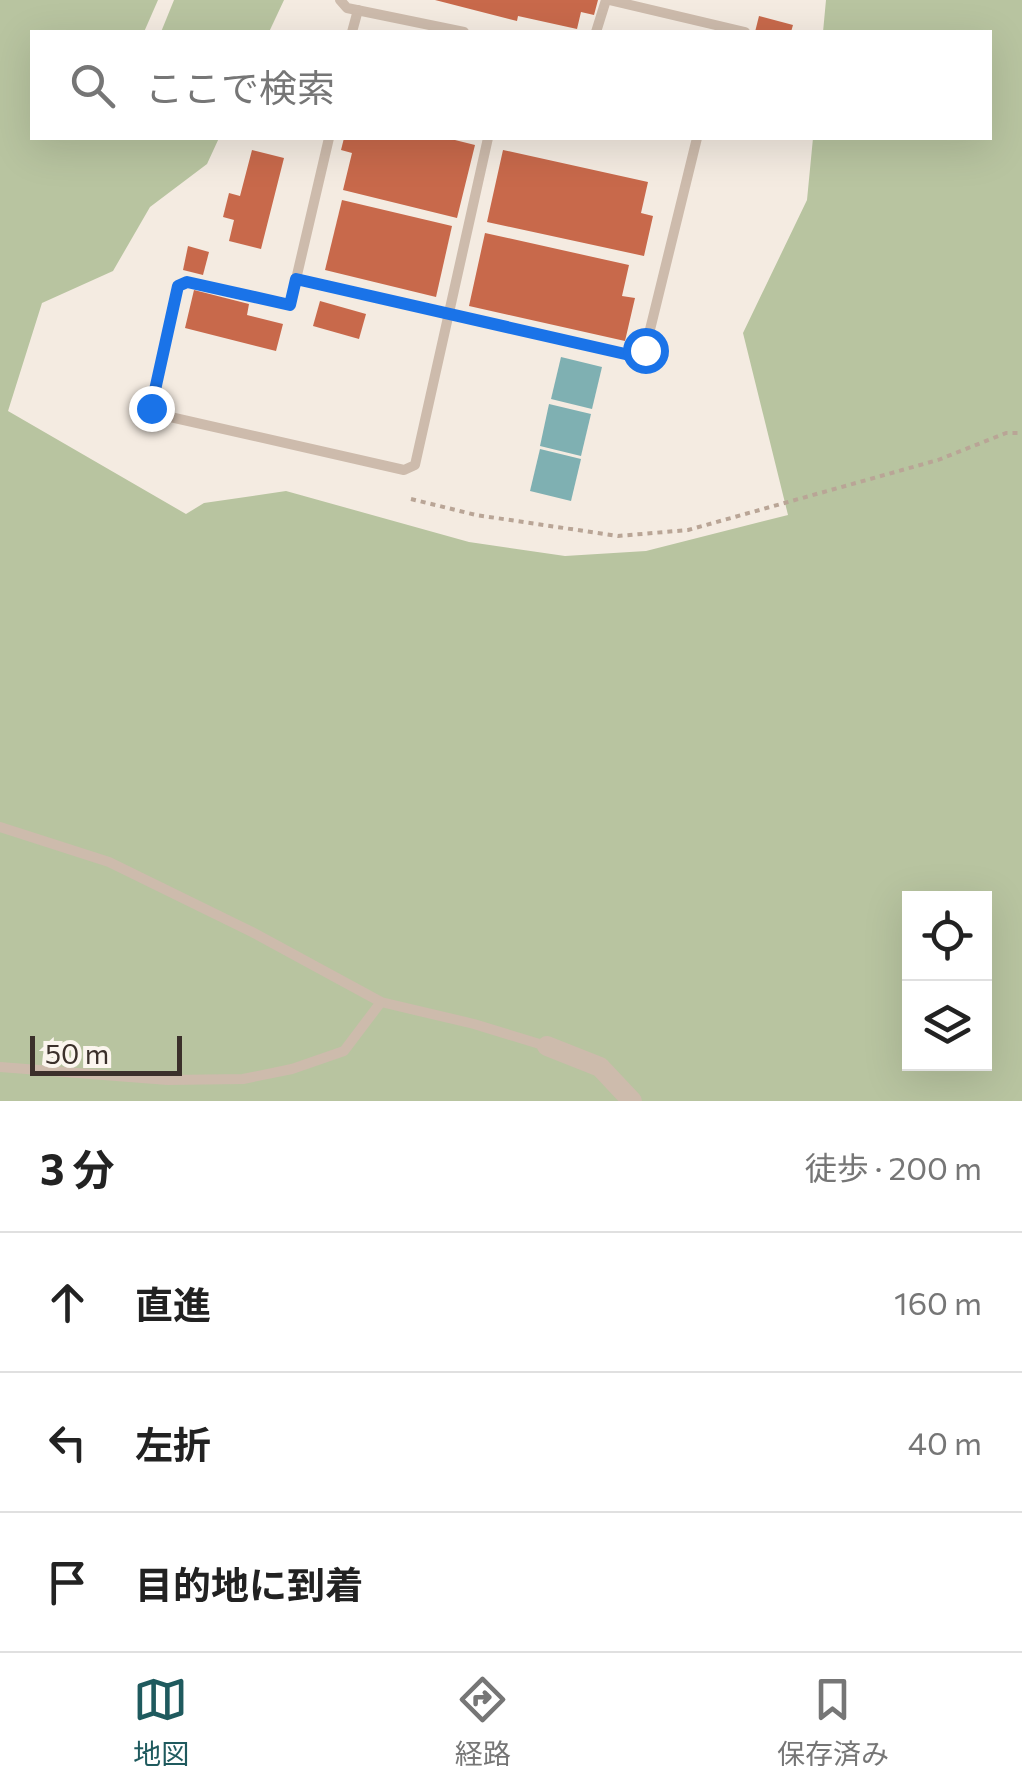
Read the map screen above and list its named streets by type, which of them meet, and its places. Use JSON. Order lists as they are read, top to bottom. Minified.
{"scale_bar":"50 m","page":{"search":"ここで検索","scale":"50 m","heading":["3 分","徒歩 · 200 m"],"list":[["直進","160 m"],["左折","40 m"],"目的地に到着"],"nav":["地図","経路","保存済み"]}}
